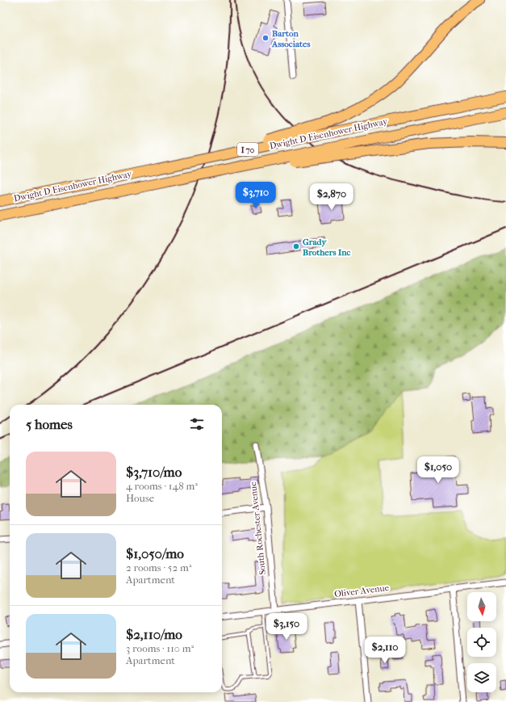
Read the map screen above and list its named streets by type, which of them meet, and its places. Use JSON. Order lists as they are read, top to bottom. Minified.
{"streets":{"highway":["Dwight D Eisenhower Highway","I 70"],"street":["South Rochester Avenue","Oliver Avenue"]},"crossings":[["South Rochester Avenue","Oliver Avenue"]],"places":["Barton Associates","Grady Brothers Inc"],"north":"bottom","page":{"price":["$3,710","$2,870","$1,050","$3,150","$2,110"],"heading":"5 homes","list":[{"name":"$3,710/mo","note":"4 rooms · 148 m² · House"},{"name":"$1,050/mo","note":"2 rooms · 52 m² · Apartment"},{"name":"$2,110/mo","note":"3 rooms · 110 m² · Apartment"}]}}
